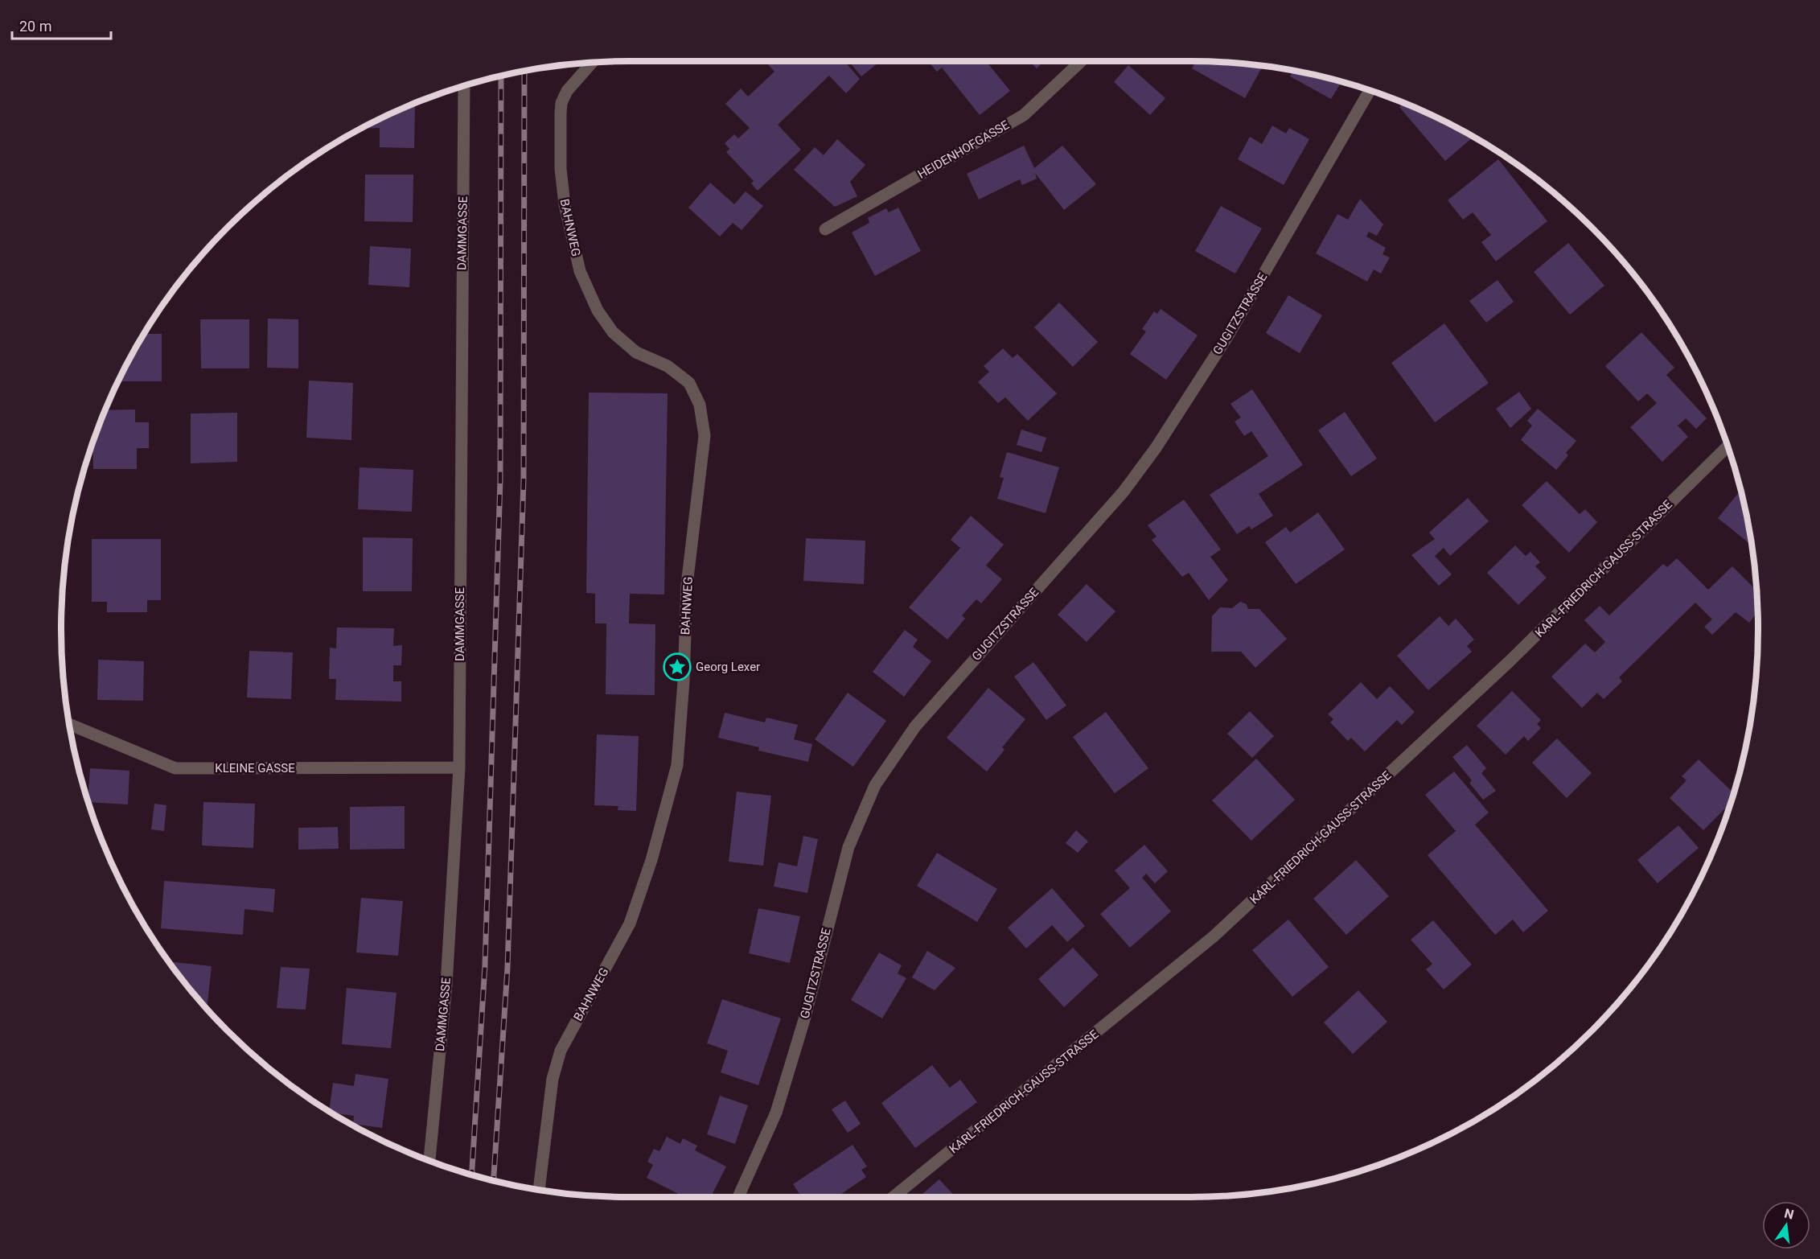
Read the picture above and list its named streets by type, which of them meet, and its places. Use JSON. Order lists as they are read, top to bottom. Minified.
{"streets":{"street":["HEIDENHOFGASSE","BAHNWEG","DAMMGASSE","GUGITZSTRASSE","KARL-FRIEDRICH-GAUSS-STRASSE","KLEINE GASSE"]},"crossings":[["DAMMGASSE","KLEINE GASSE"]],"places":{"place":["Georg Lexer"]},"scale_bar":"20 m","north":"top"}
